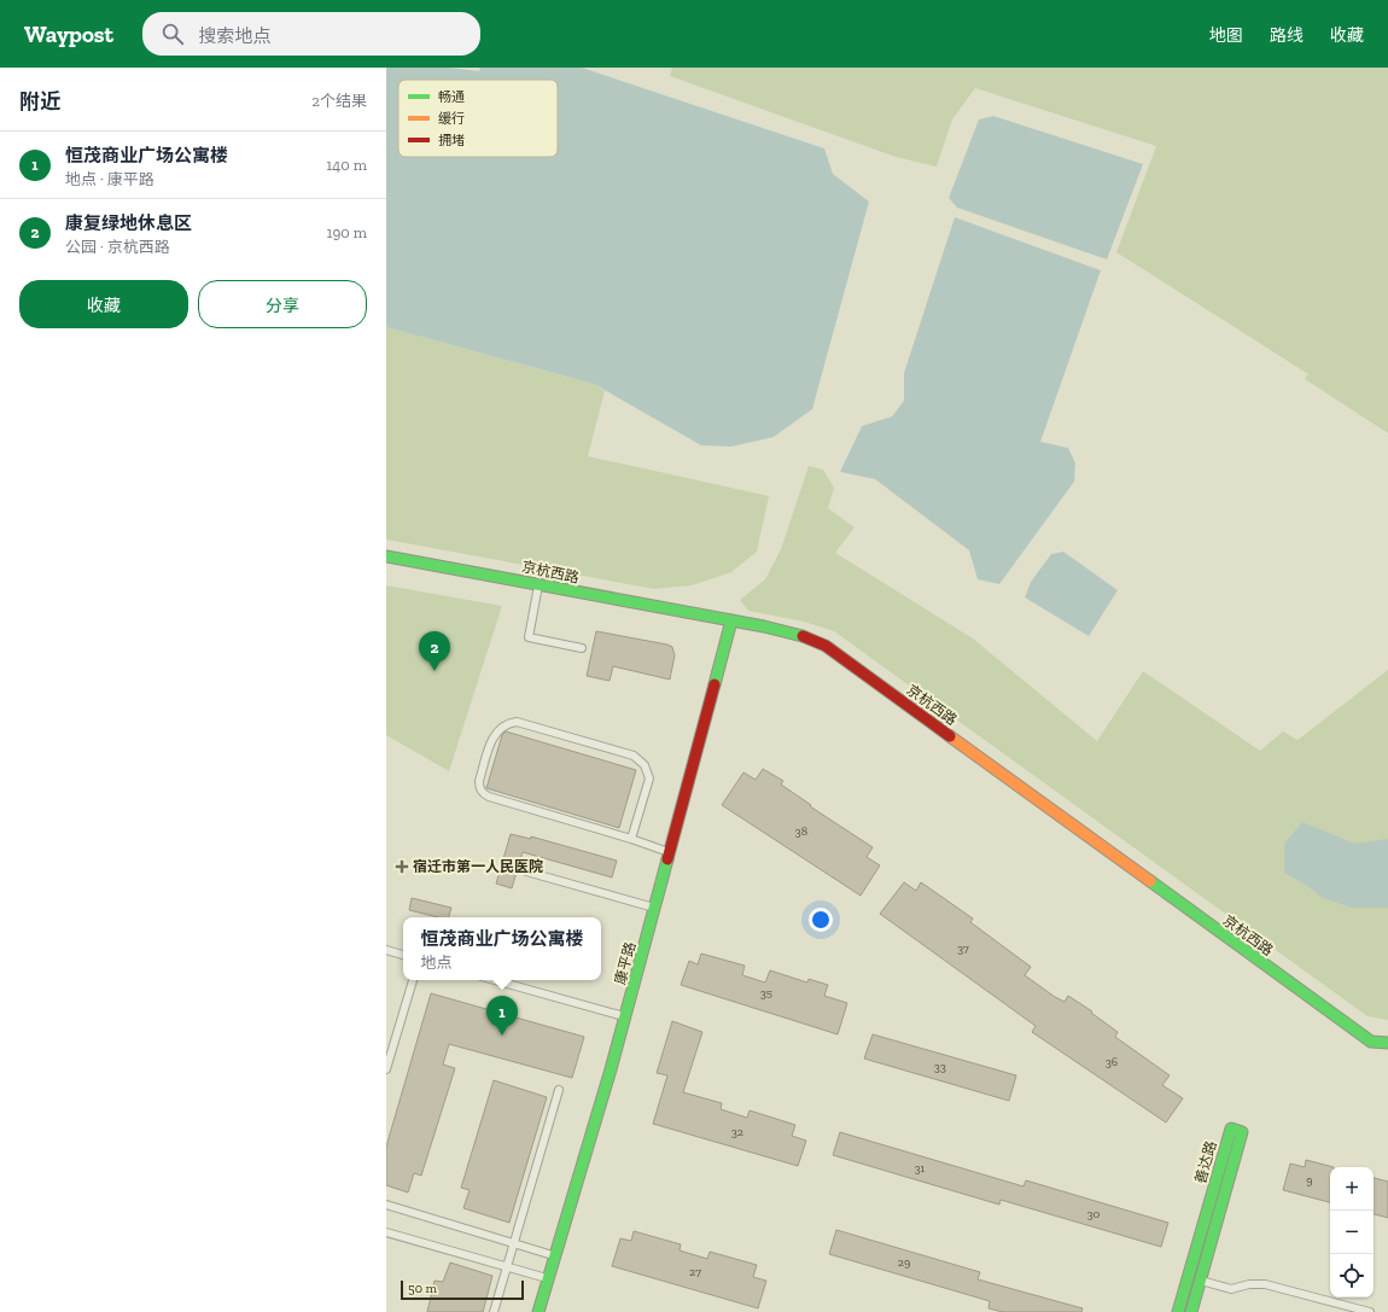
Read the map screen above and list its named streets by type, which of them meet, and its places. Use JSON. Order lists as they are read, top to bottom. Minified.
{"streets":{"street":["京杭西路","康平路","善达路"]},"crossings":[["京杭西路","康平路"]],"places":{"health":["宿迁市第一人民医院"]},"house_numbers":["38","37","35","36","33","32","31","9","30","29","27"],"legend":["畅通","缓行","拥堵"],"scale_bar":"50 m","page":{"header":"Waypost","search":"搜索地点","nav":["地图","路线","收藏"],"heading":["附近","2个结果"],"list":[{"mark":"1","name":"恒茂商业广场公寓楼","note":"地点 · 康平路","value":"140 m"},{"mark":"2","name":"康复绿地休息区","note":"公园 · 京杭西路","value":"190 m"}],"buttons":["收藏","分享"],"pins":["2","1"],"popup":["恒茂商业广场公寓楼","地点"],"map_buttons":["+","−"],"scale":"50 m"}}
